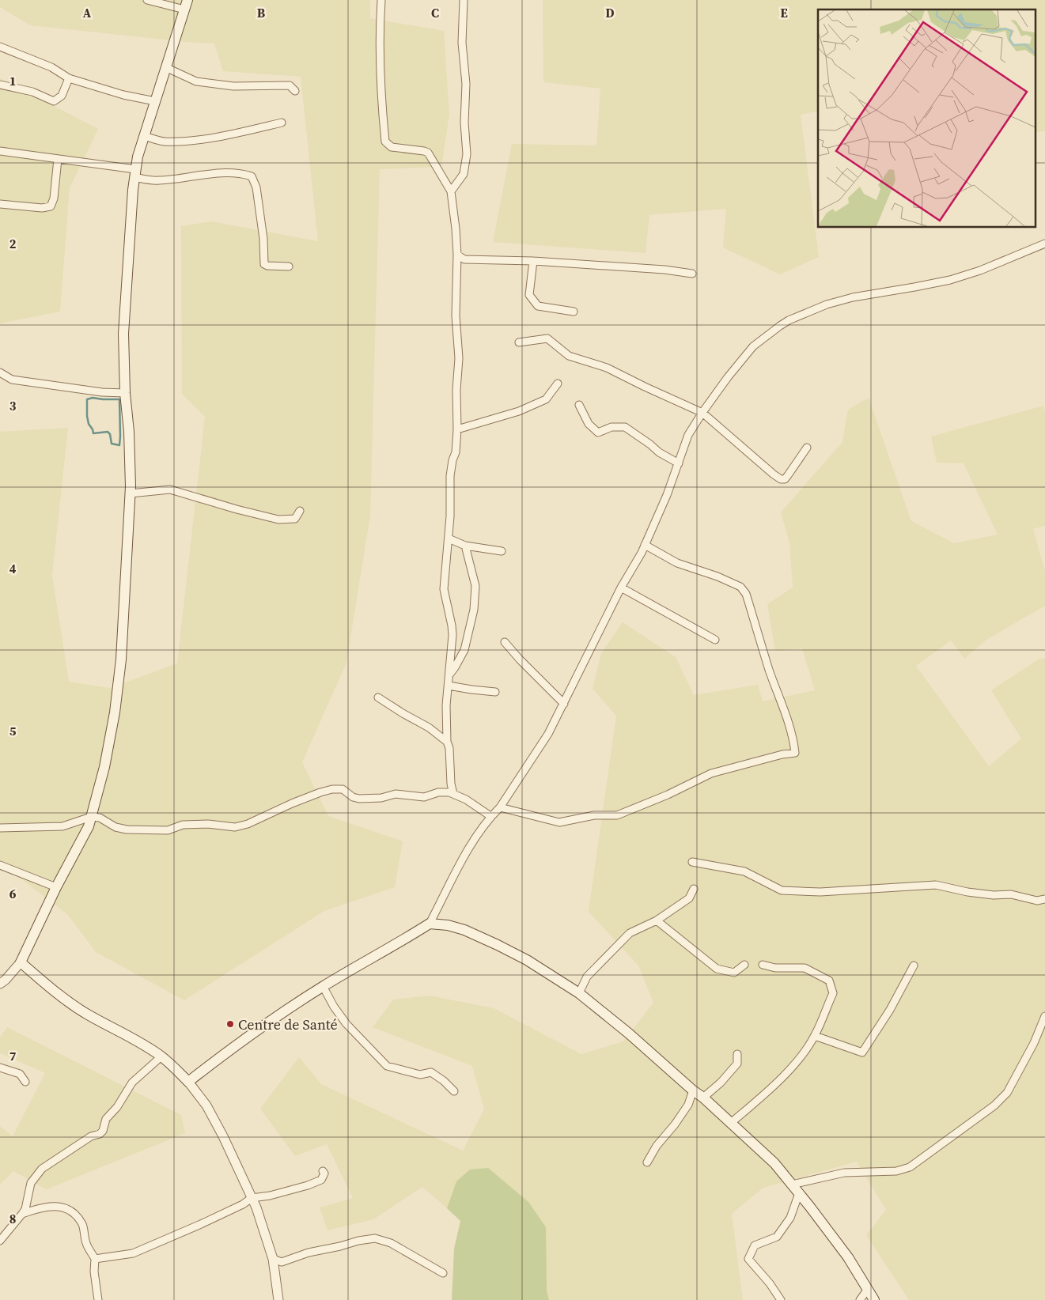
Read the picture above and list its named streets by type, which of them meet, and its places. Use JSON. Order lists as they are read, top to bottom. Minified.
{"places":["Centre de Santé"],"grid":{"columns":["A","B","C","D","E"],"rows":["1","2","3","4","5","6","7","8"]}}
